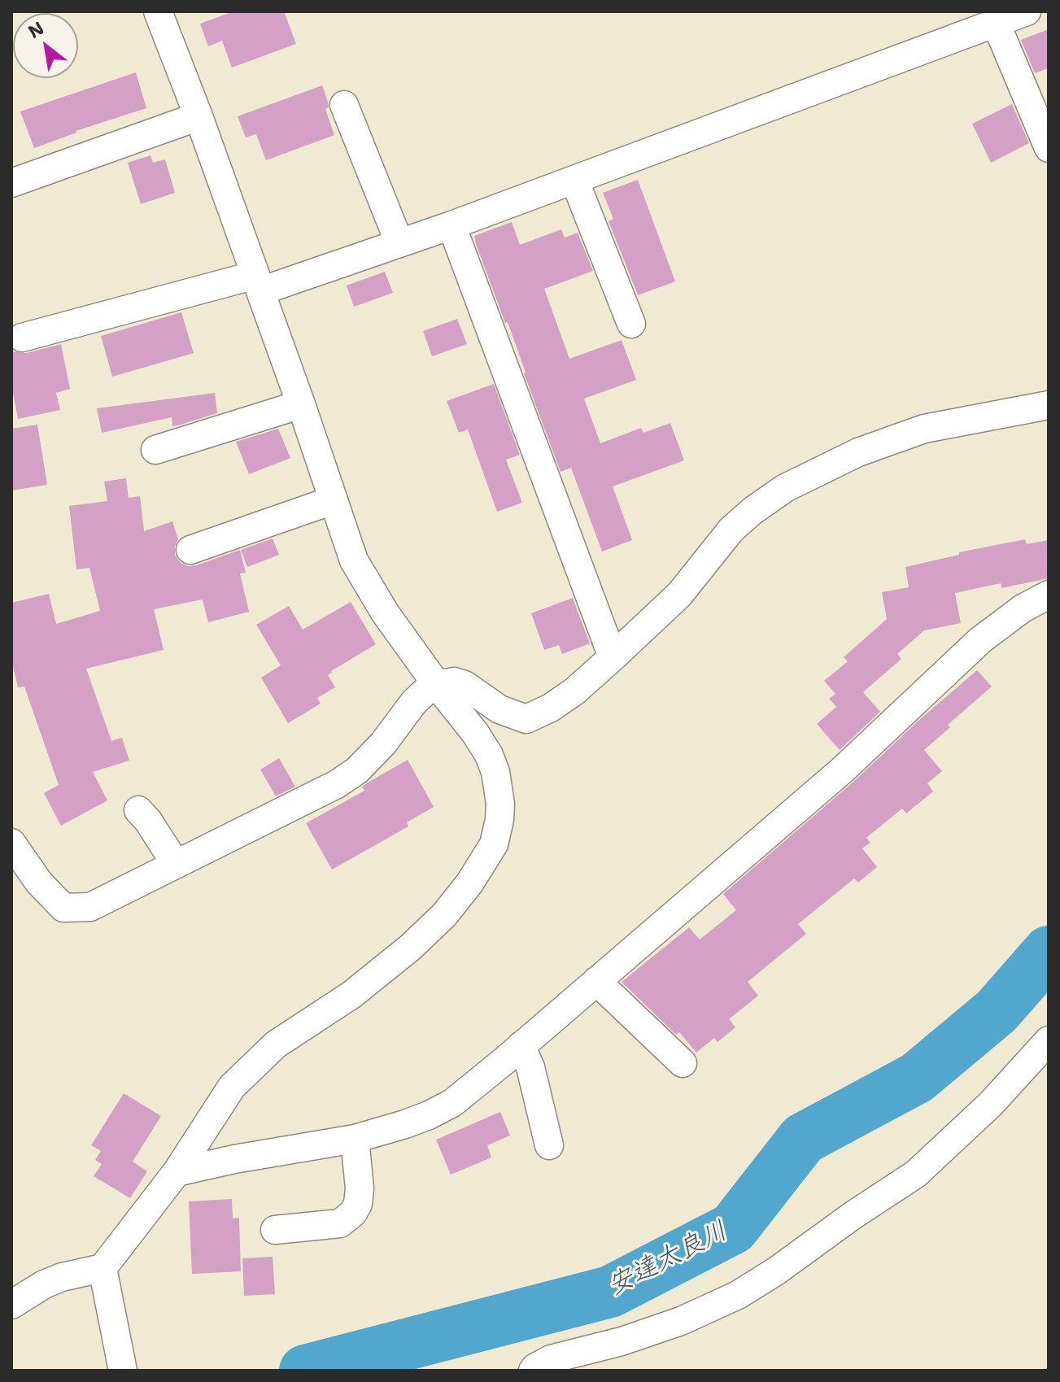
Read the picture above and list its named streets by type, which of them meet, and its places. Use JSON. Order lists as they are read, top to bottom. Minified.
{"water":["安達太良川"],"north":"top left"}
